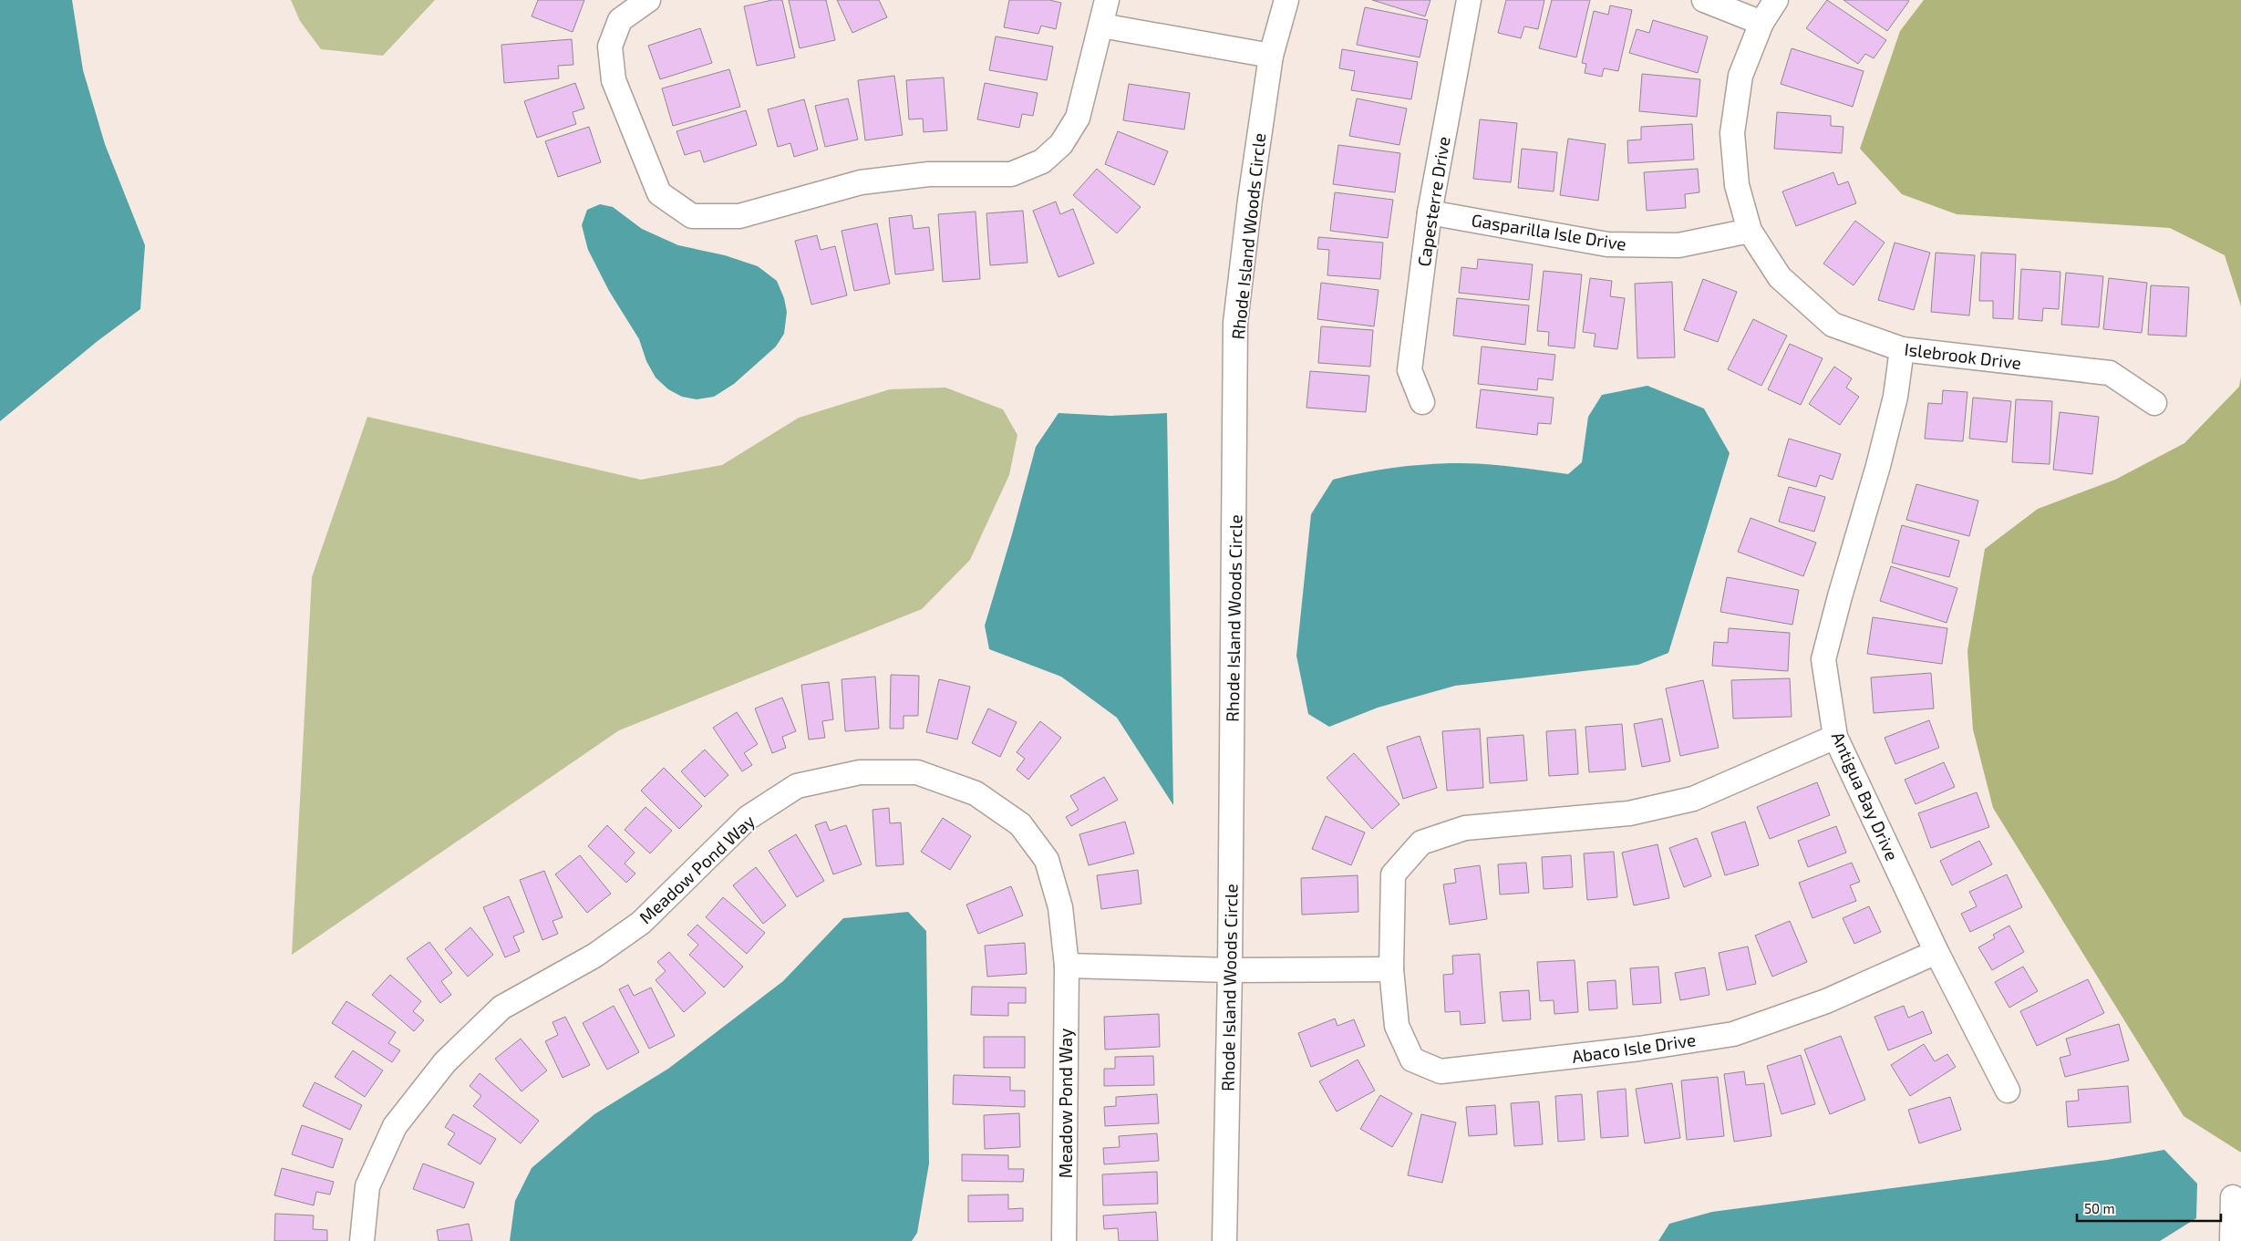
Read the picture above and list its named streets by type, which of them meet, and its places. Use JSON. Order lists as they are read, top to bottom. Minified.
{"streets":{"street":["Capesterre Drive","Gasparilla Isle Drive","Rhode Island Woods Circle","Islebrook Drive","Antigua Bay Drive","Meadow Pond Way","Abaco Isle Drive"]},"crossings":[["Capesterre Drive","Gasparilla Isle Drive"],["Gasparilla Isle Drive","Islebrook Drive"],["Islebrook Drive","Antigua Bay Drive"],["Antigua Bay Drive","Abaco Isle Drive"]],"scale_bar":"50 m"}
